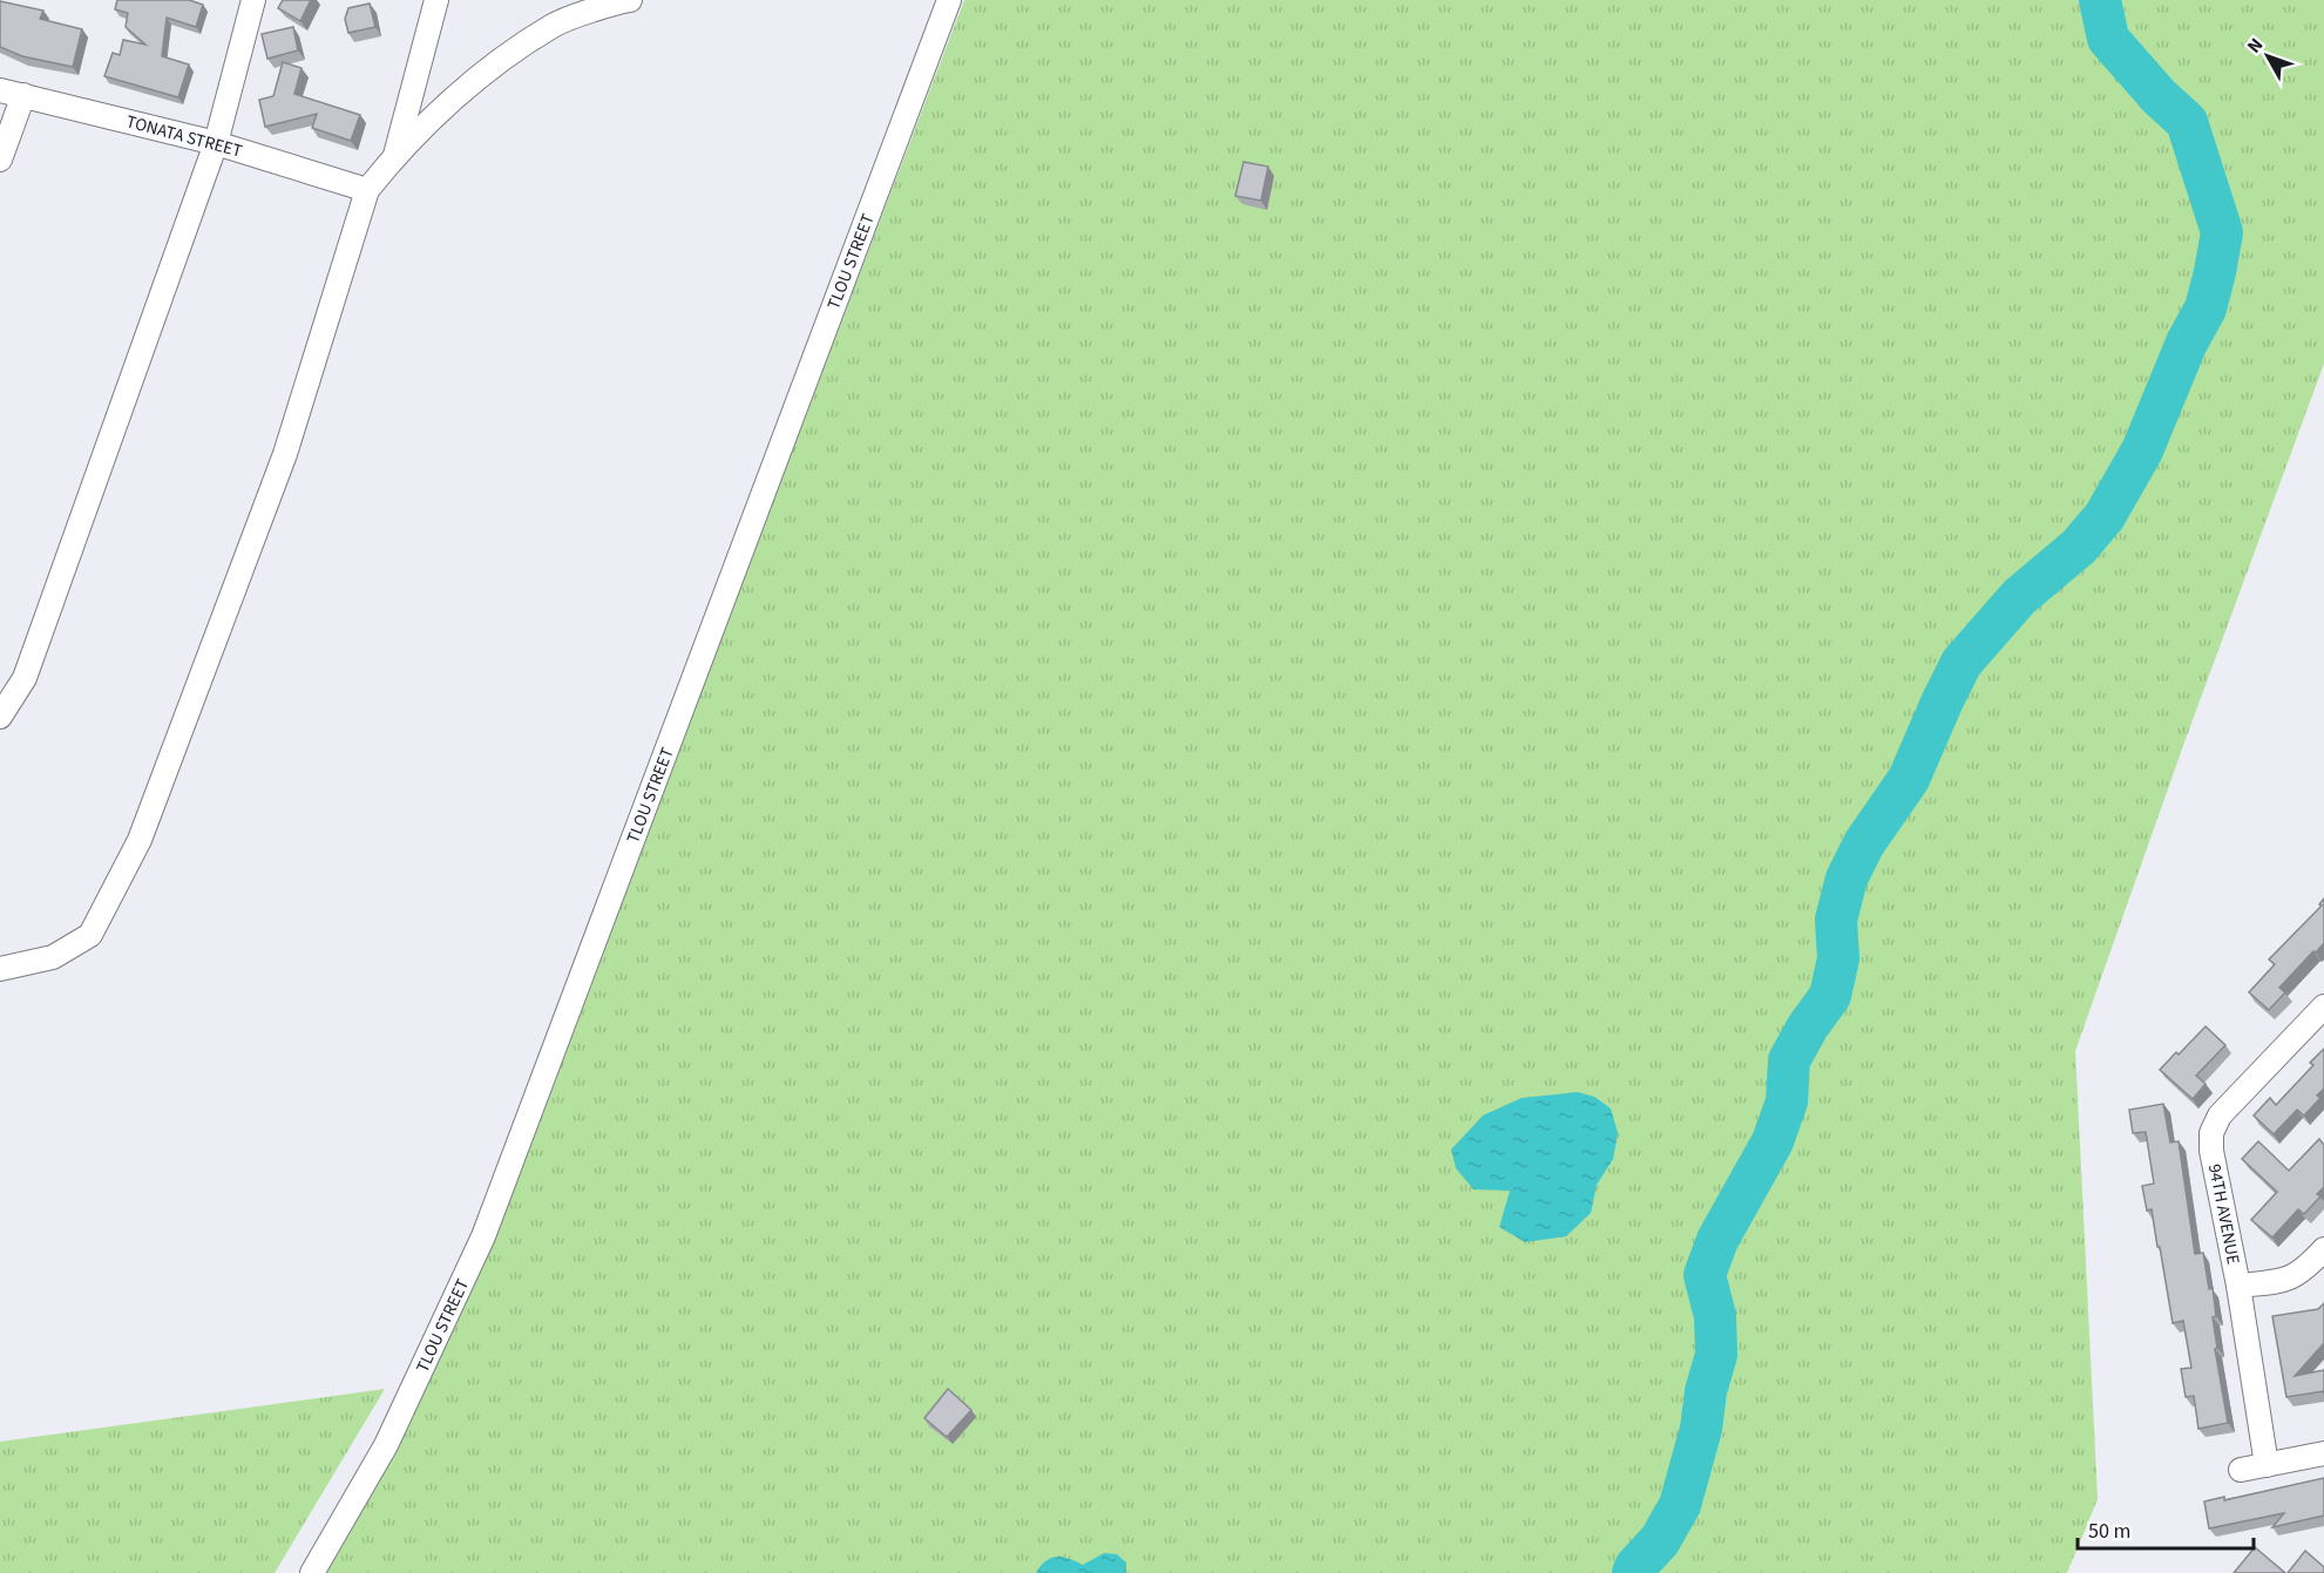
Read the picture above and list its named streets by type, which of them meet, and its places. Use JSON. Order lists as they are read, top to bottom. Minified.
{"streets":{"street":["TONATA STREET","TLOU STREET","94TH AVENUE"]},"scale_bar":"50 m","north":"top left"}
